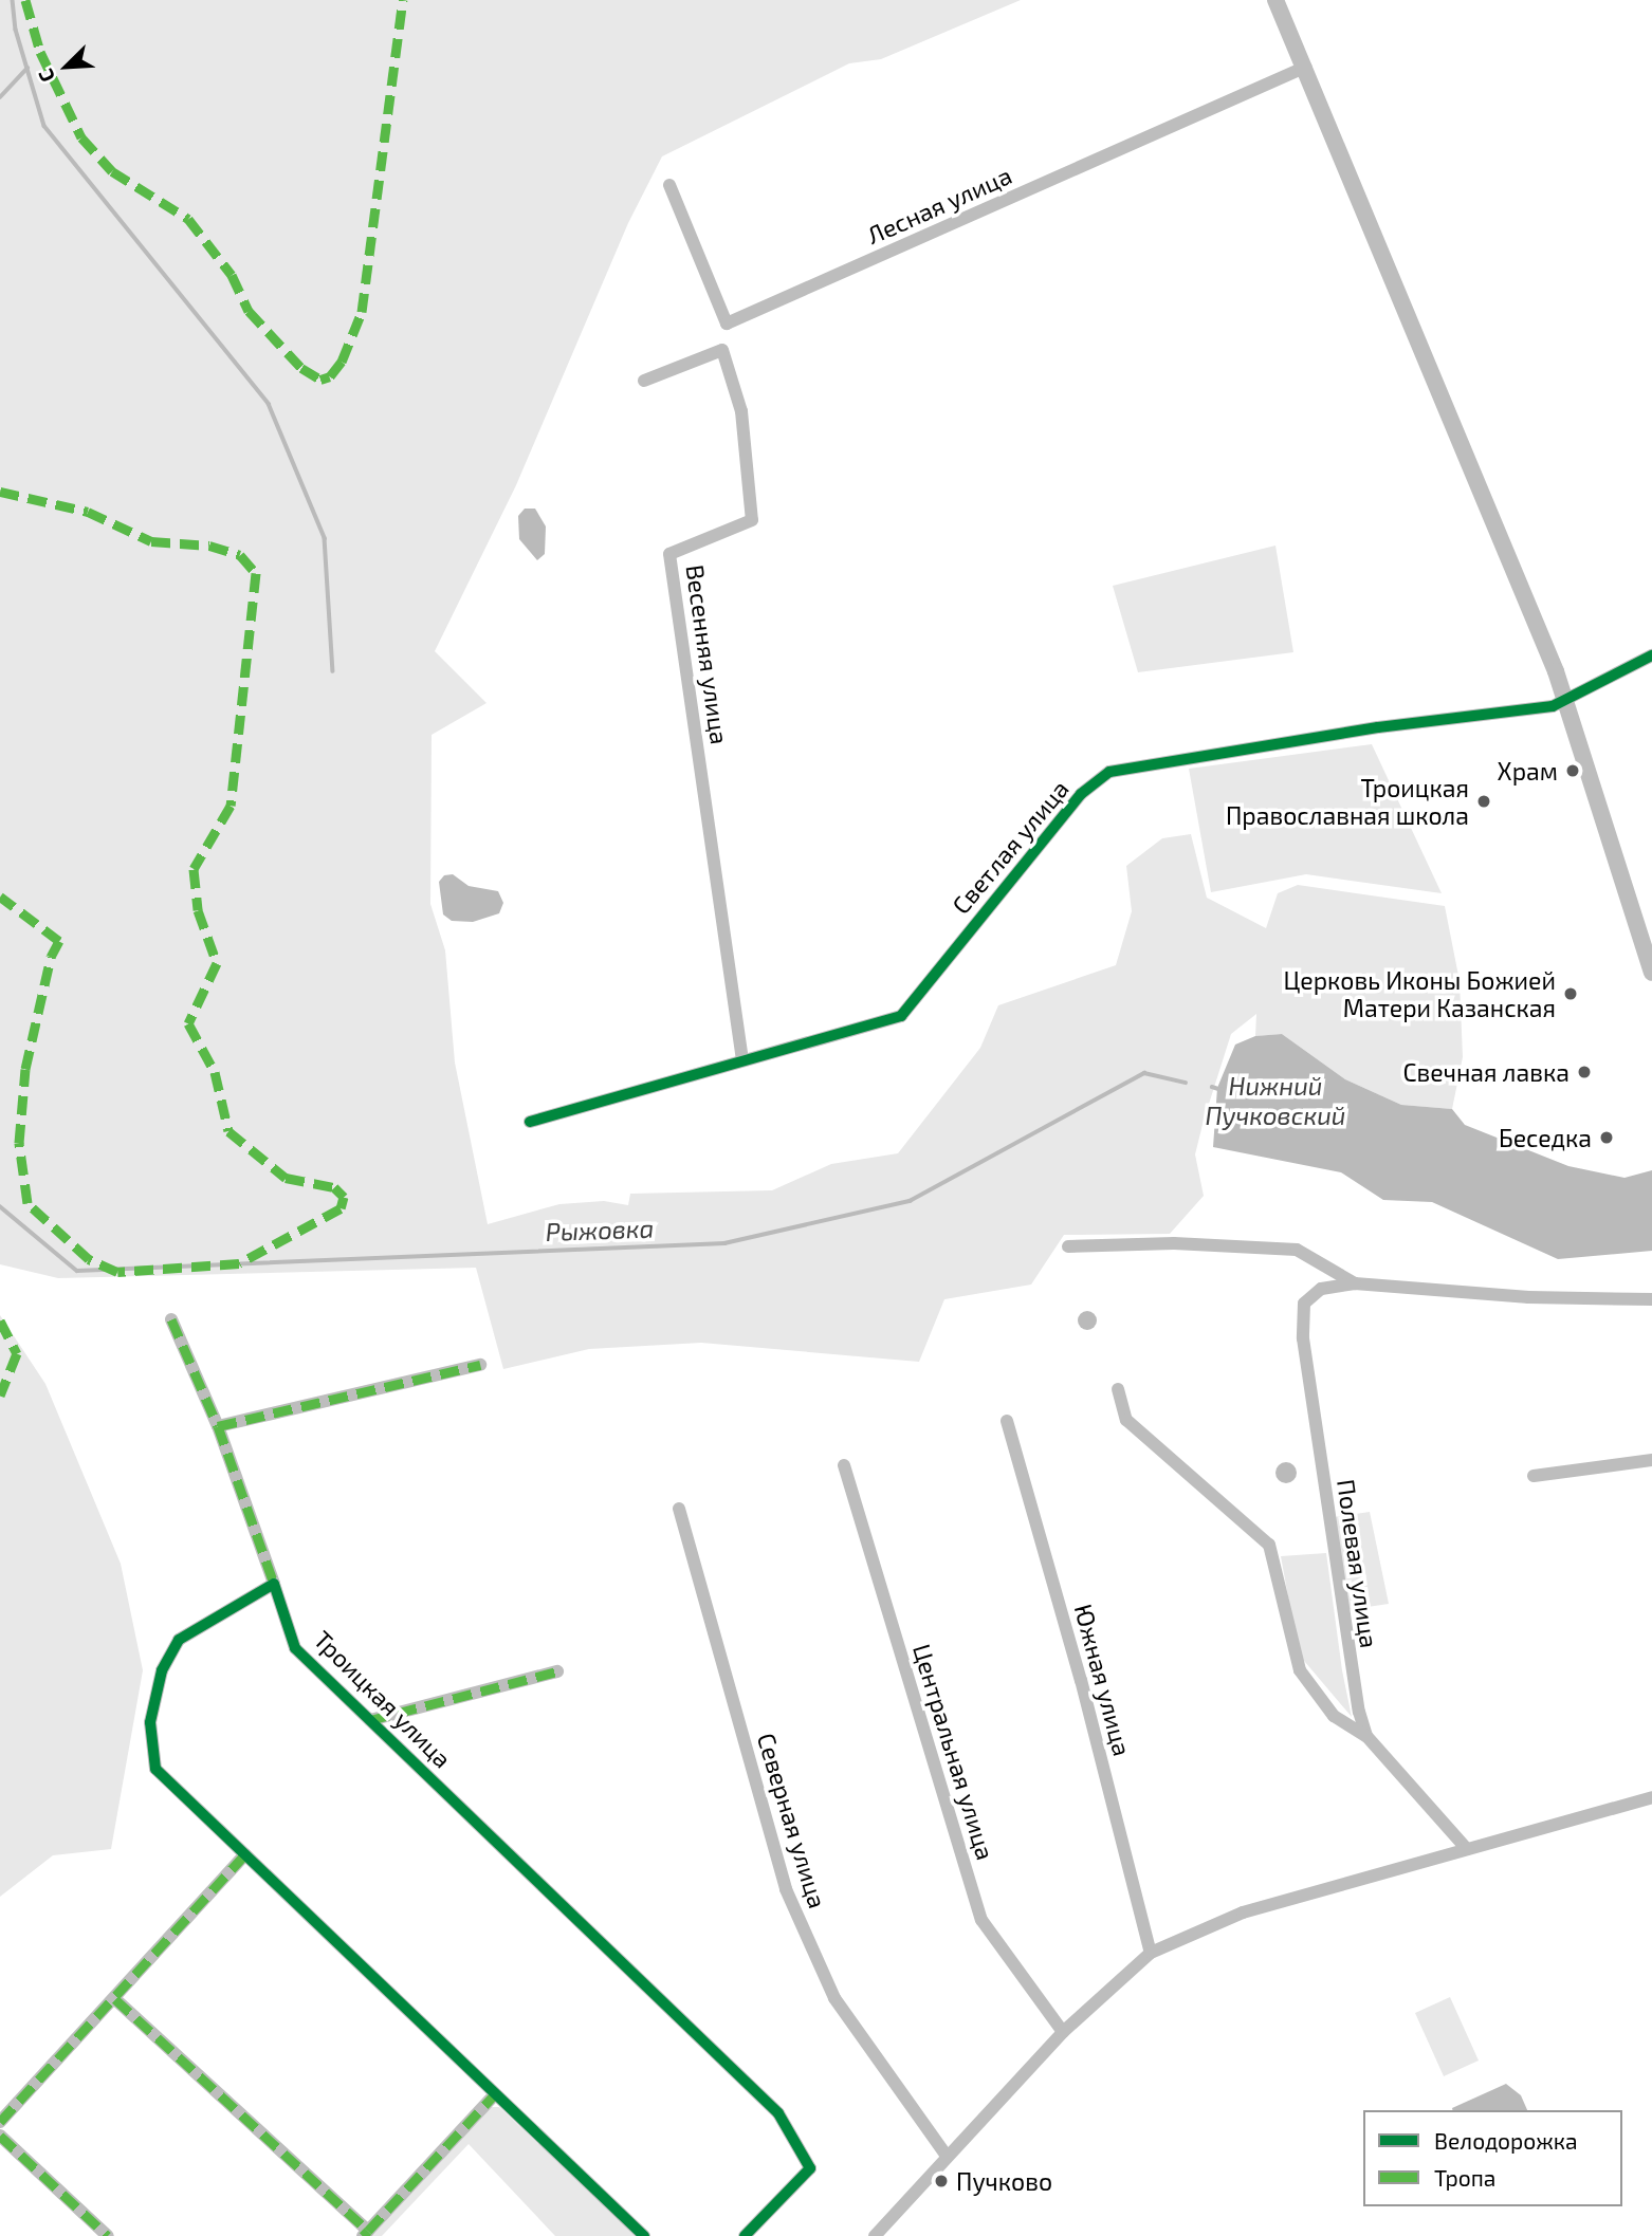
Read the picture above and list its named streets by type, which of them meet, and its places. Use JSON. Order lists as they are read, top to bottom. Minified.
{"streets":{"street":["Лесная улица","Весенняя улица","Светлая улица","Полевая улица","Южная улица","Троицкая улица","Центральная улица","Северная улица"]},"crossings":[["Весенняя улица","Светлая улица"]],"water":["Нижний Пучковский","Рыжовка"],"places":["Храм","Троицкая Православная школа","Церковь Иконы Божией Матери Казанская","Свечная лавка","Беседка","Пучково"],"legend":["Велодорожка","Тропа"],"north":"bottom left"}
